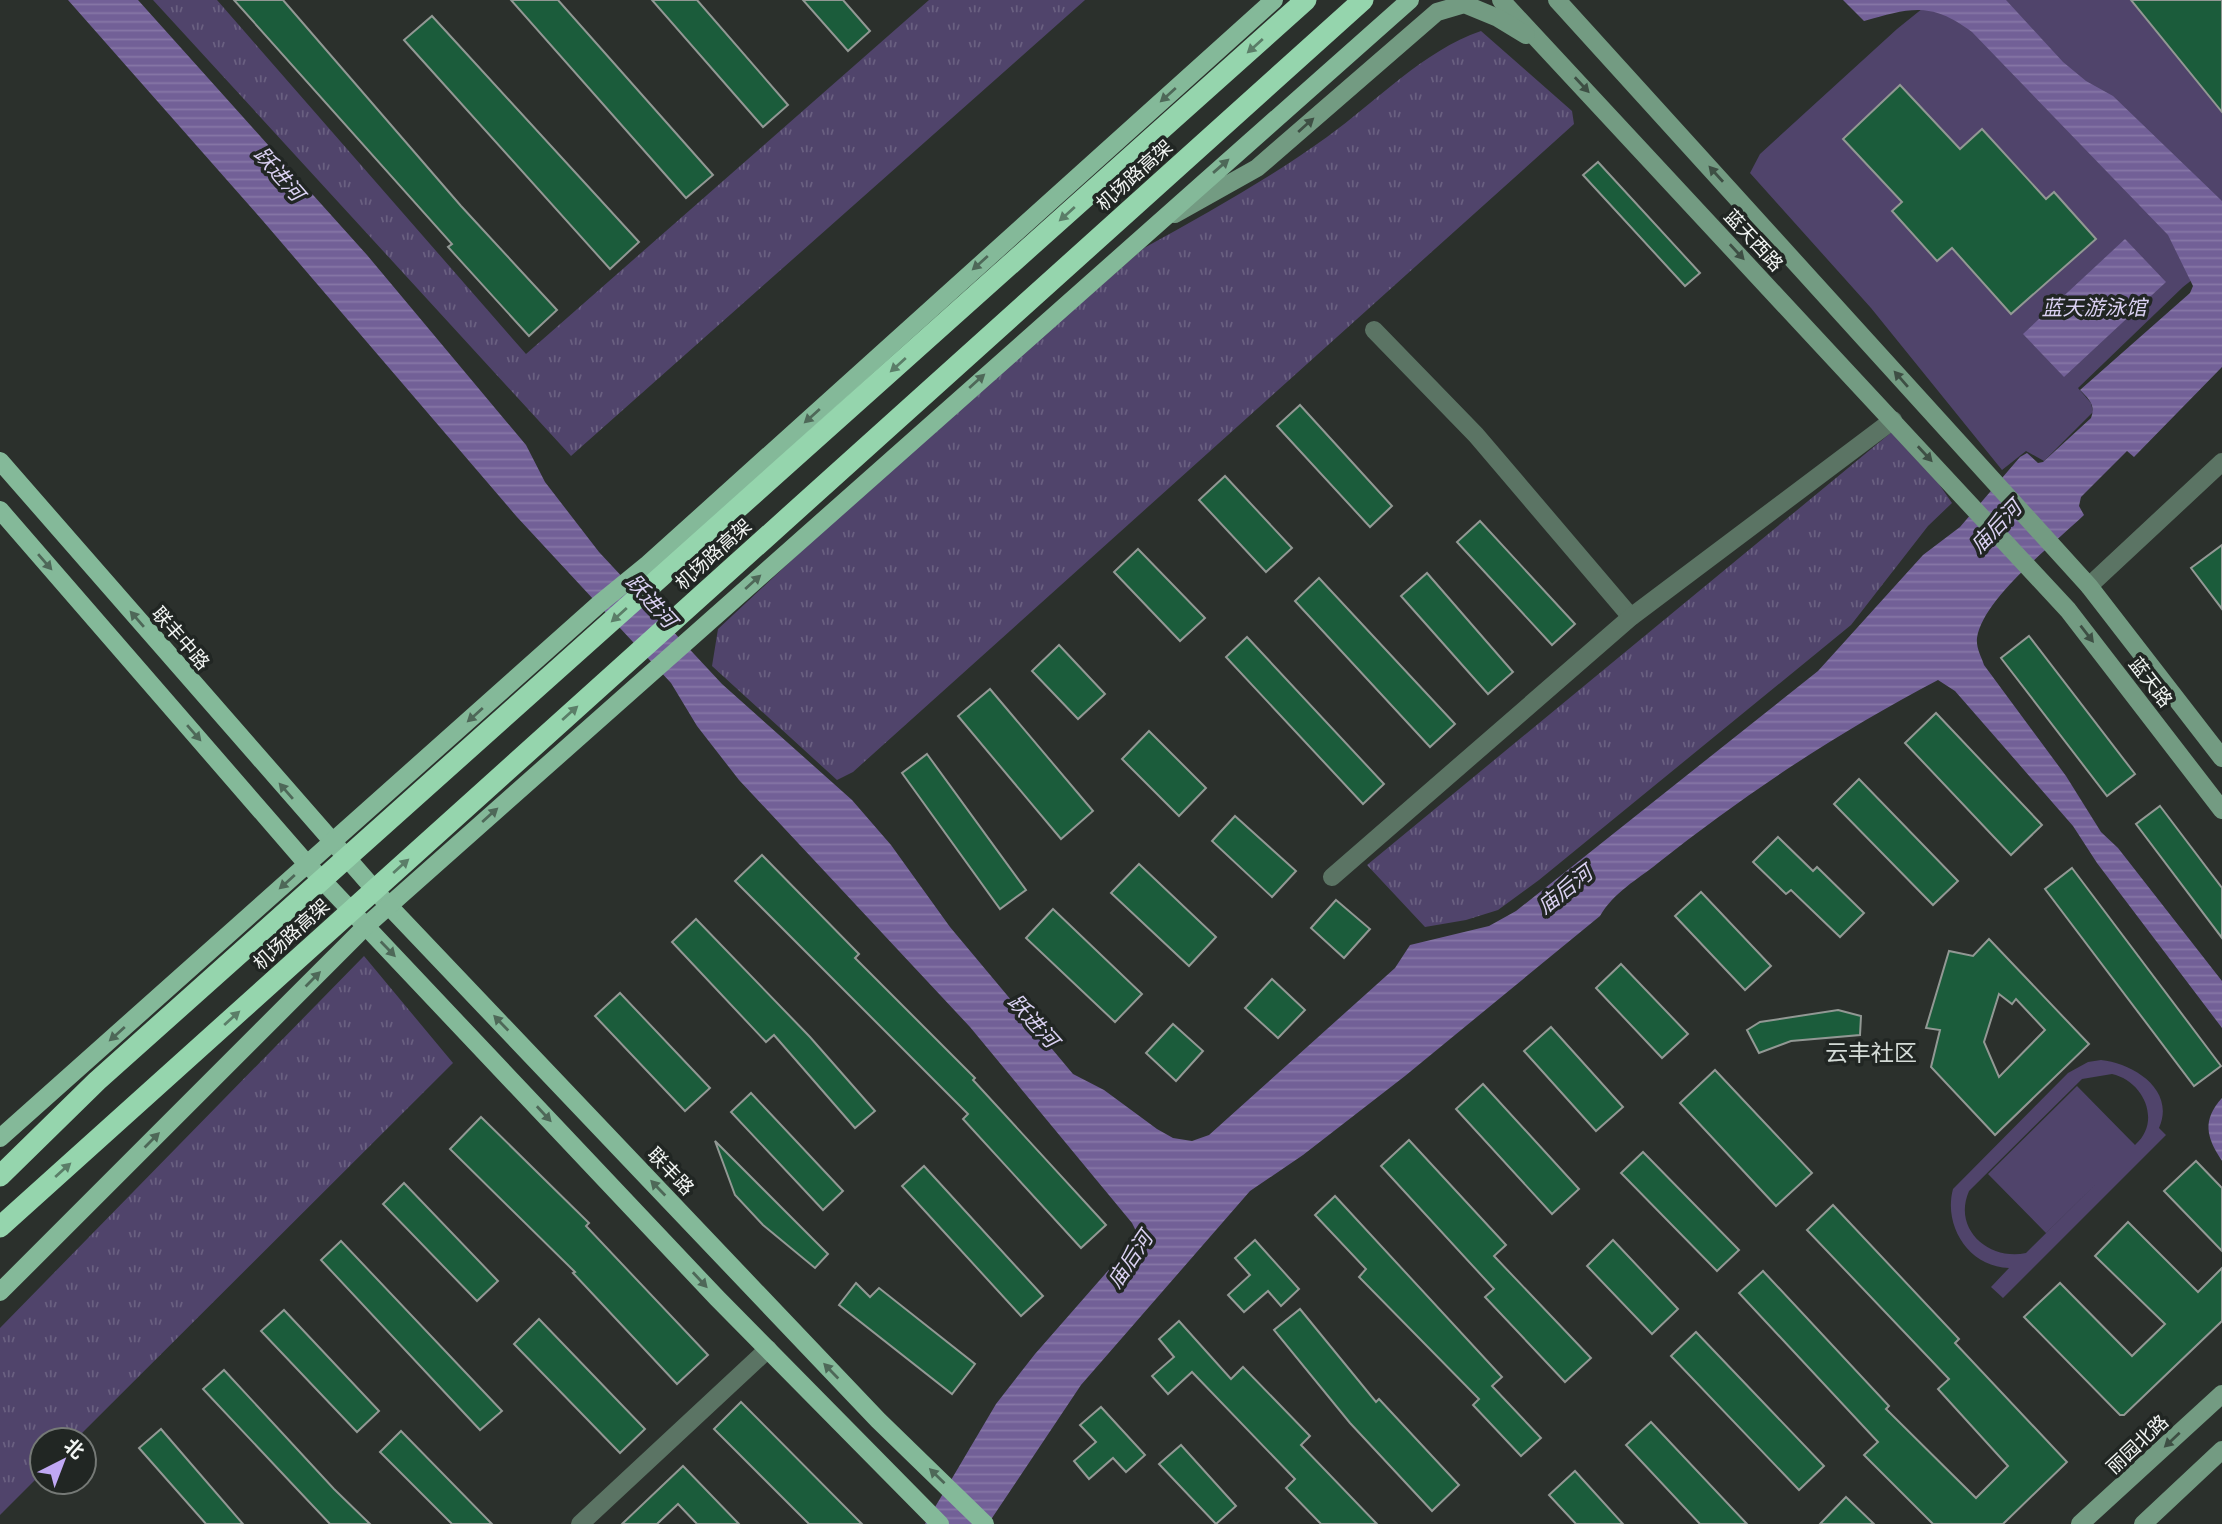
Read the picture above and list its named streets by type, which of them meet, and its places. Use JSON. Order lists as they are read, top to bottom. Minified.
{"streets":{"highway":["机场路高架"],"main road":["联丰中路","联丰路"],"street":["蓝天西路","蓝天路","丽园北路"]},"crossings":[["蓝天西路","蓝天路"],["联丰中路","联丰路"]],"districts":["云丰社区"],"water":["跃进河","蓝天游泳馆","庙后河"],"north":"top right"}
